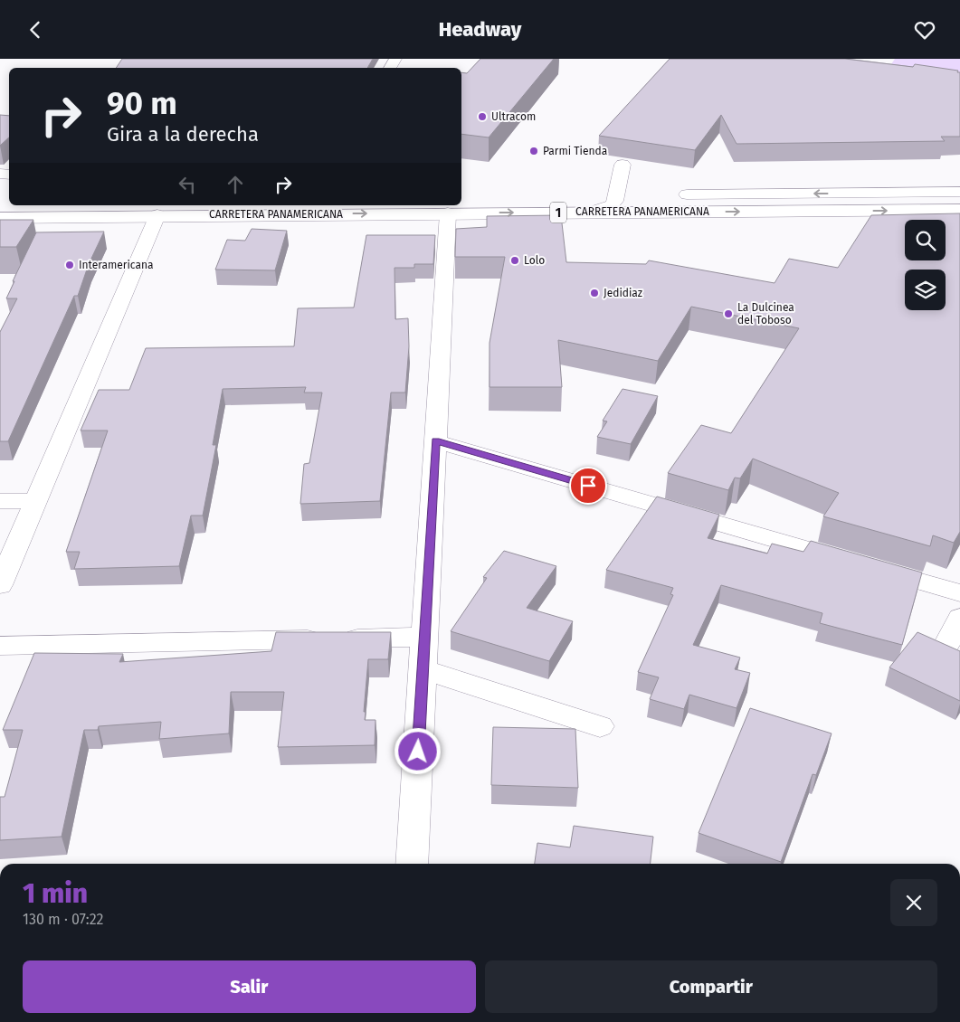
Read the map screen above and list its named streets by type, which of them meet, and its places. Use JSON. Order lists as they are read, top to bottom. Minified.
{"streets":{"main road":["CARRETERA PANAMERICANA","1"]},"places":["Ultracom","Parmi Tienda","Lolo","Interamericana","Jedidiaz","La Dulcinea del Toboso"],"page":{"header":"Headway","turn":["90 m","Gira a la derecha"],"heading":["1 min","130 m · 07:22"],"buttons":["Salir","Compartir"]}}
